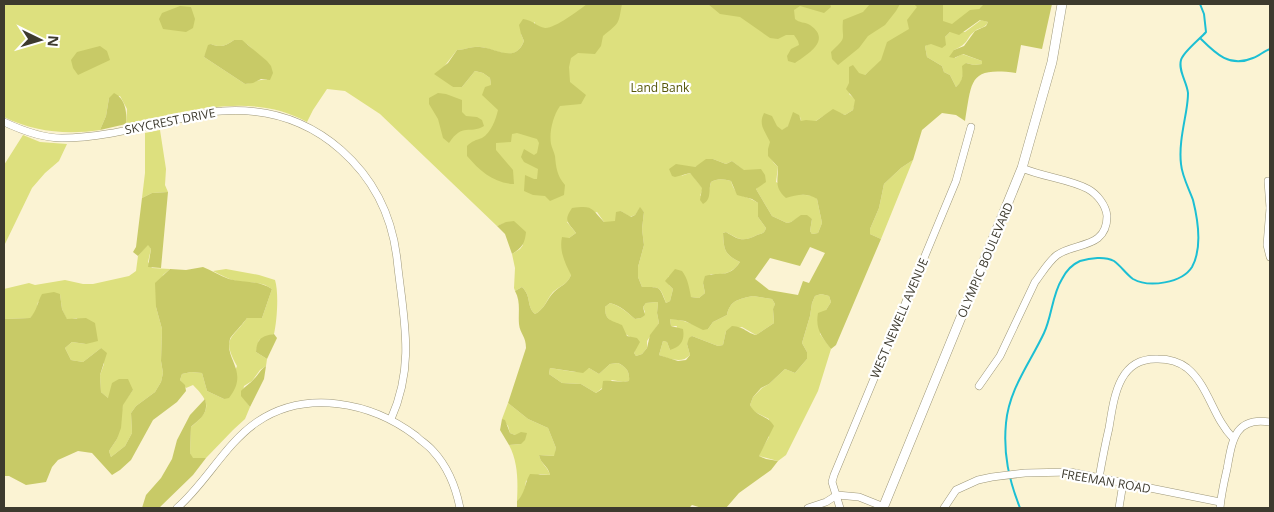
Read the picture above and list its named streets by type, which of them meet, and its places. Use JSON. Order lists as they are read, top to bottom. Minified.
{"streets":{"main road":["OLYMPIC BOULEVARD"],"street":["SKYCREST DRIVE","WEST NEWELL AVENUE","FREEMAN ROAD"]},"parks":["Land Bank"],"north":"right"}
